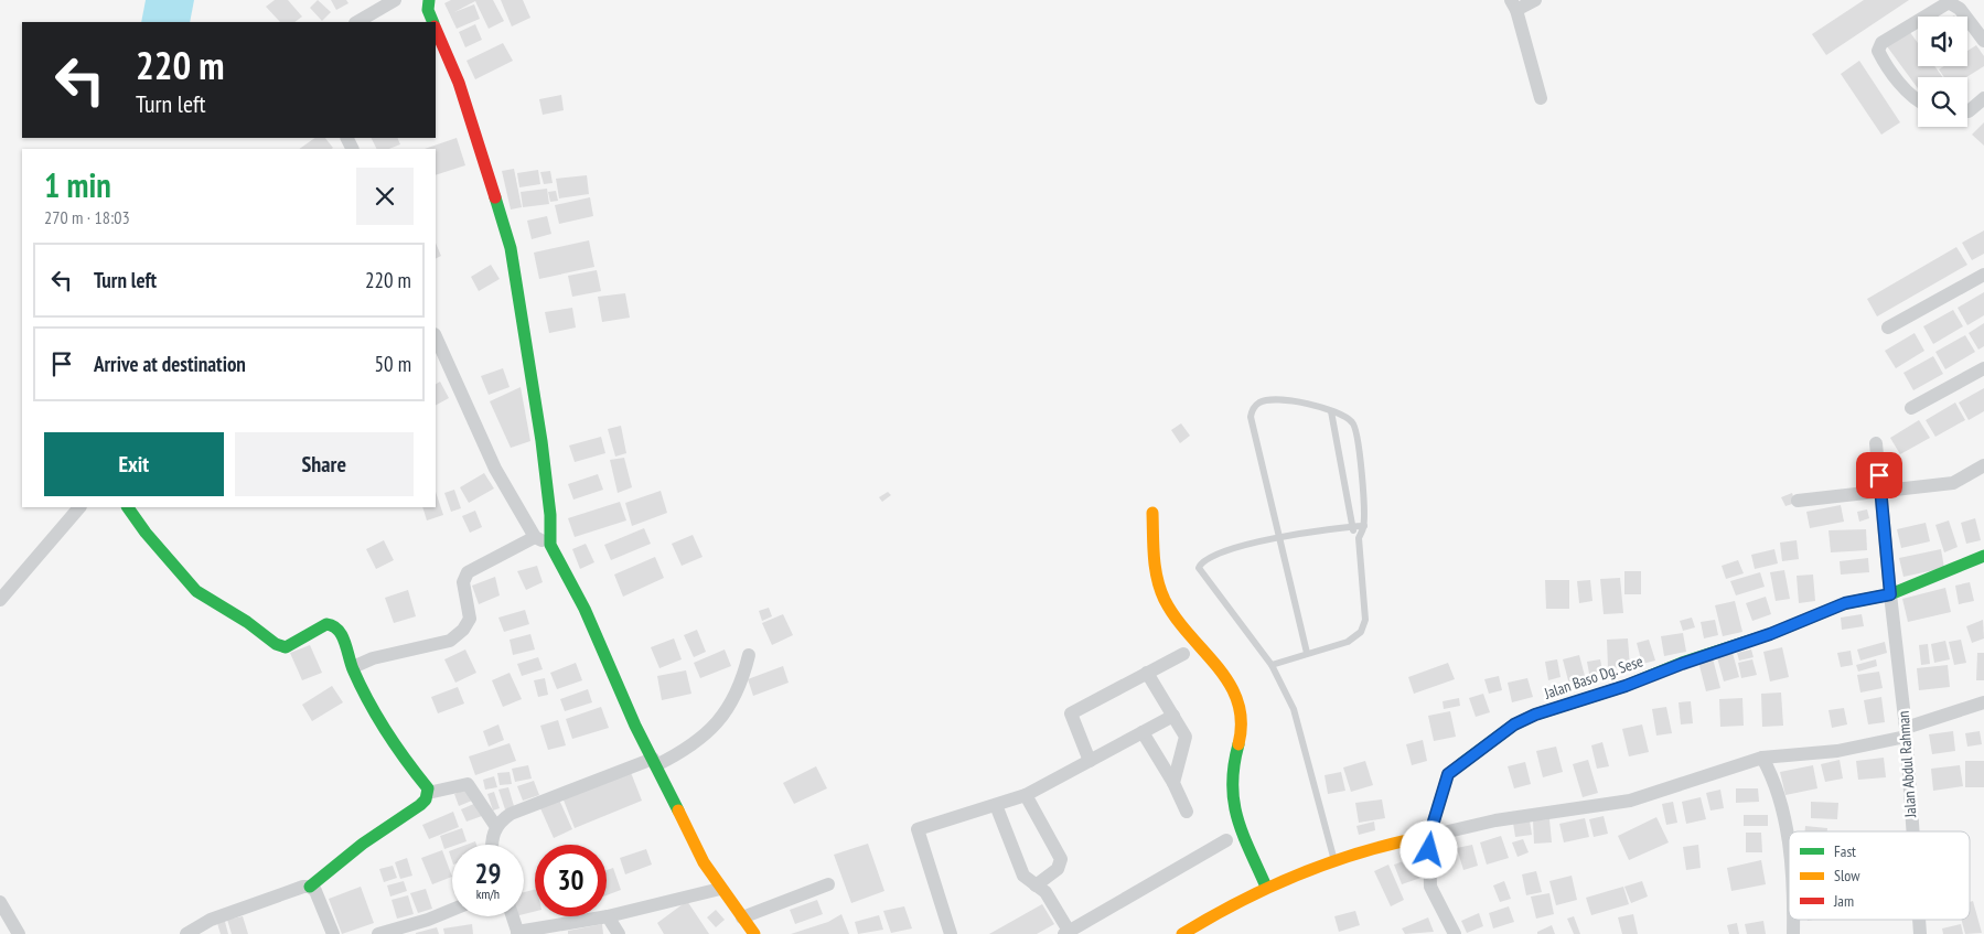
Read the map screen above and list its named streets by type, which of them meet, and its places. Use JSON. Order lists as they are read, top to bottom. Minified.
{"streets":{"street":["Jalan Baso Dg. Sese","Jalan Abdul Rahman"]},"crossings":[["Jalan Baso Dg. Sese","Jalan Abdul Rahman"]],"legend":["Fast","Slow","Jam"],"page":{"turn":["220 m","Turn left"],"heading":["1 min","270 m · 18:03"],"list":[{"name":"Turn left","value":"220 m"},{"name":"Arrive at destination","value":"50 m"}],"buttons":["Exit","Share"],"speed":"29 km/h","limit":"30"}}
